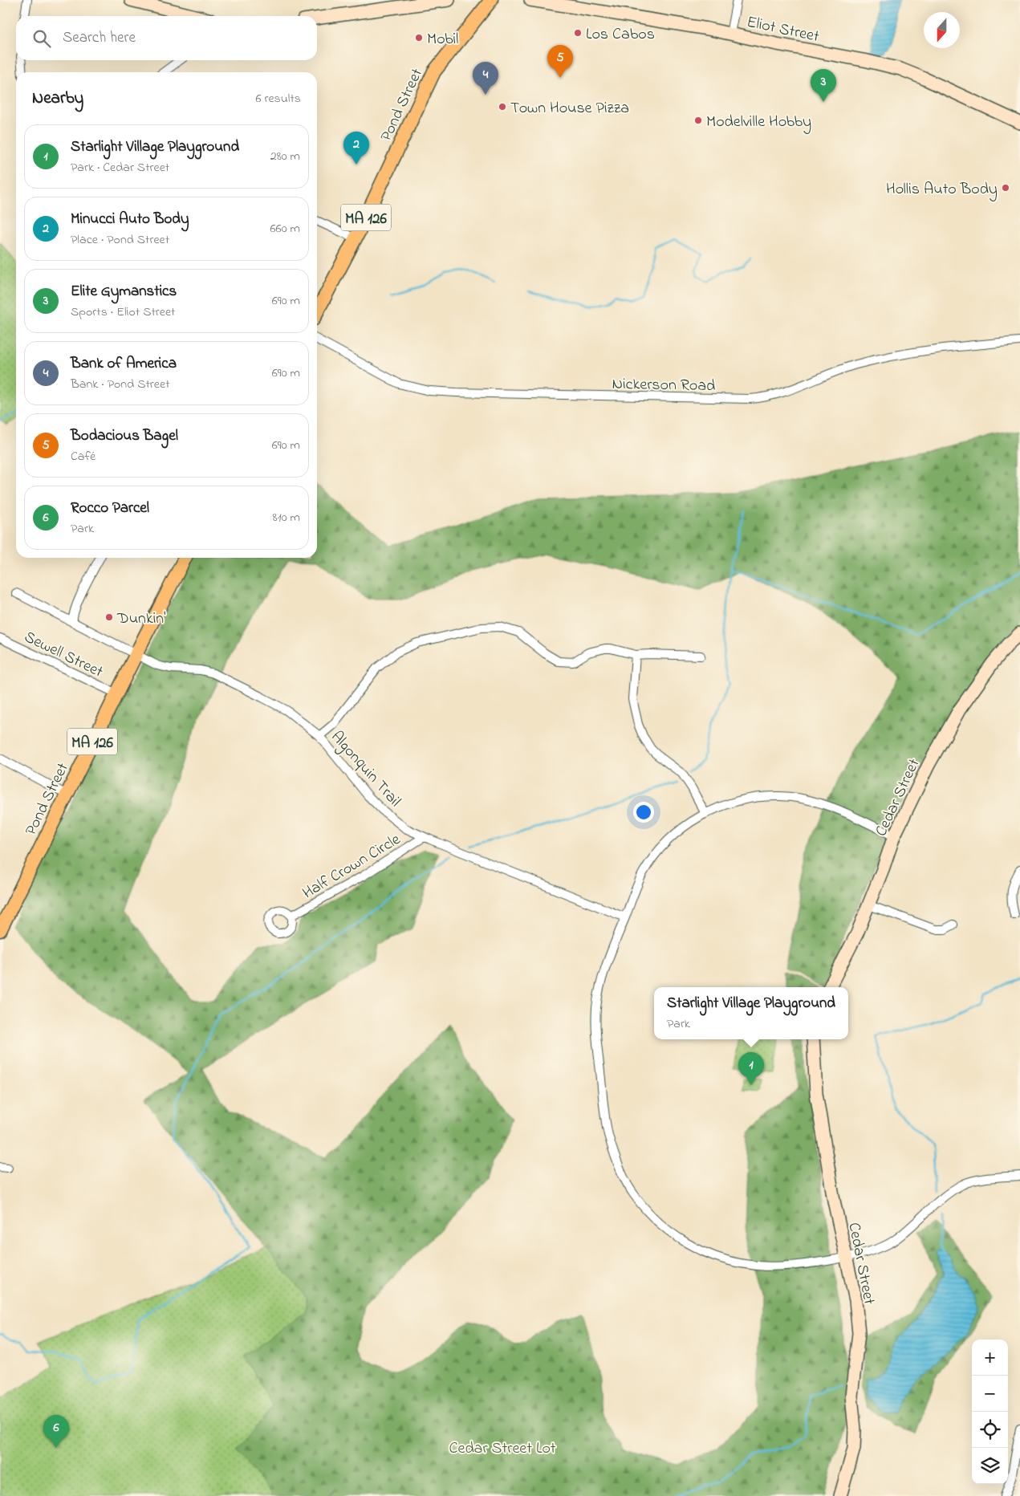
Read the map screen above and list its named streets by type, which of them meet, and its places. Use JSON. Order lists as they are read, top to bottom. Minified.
{"streets":{"main road":["Pond Street","MA 126"],"street":["Eliot Street","Nickerson Road","Sewell Street","Algonquin Trail","Cedar Street","Half Crown Circle"]},"crossings":[["Pond Street","Sewell Street"],["Pond Street","Algonquin Trail"],["Algonquin Trail","Half Crown Circle"]],"parks":["Cedar Street Lot"],"places":["Los Cabos","Mobil","Town House Pizza","Modelville Hobby","Hollis Auto Body","Dunkin'"],"north":"bottom","page":{"search":"Search here","pins":["5","4","3","2","1","6"],"heading":["Nearby","6 results"],"list":[{"mark":"1","name":"Starlight Village Playground","note":"Park · Cedar Street","value":"280 m"},{"mark":"2","name":"Minucci Auto Body","note":"Place · Pond Street","value":"660 m"},{"mark":"3","name":"Elite Gymanstics","note":"Sports · Eliot Street","value":"690 m"},{"mark":"4","name":"Bank of America","note":"Bank · Pond Street","value":"690 m"},{"mark":"5","name":"Bodacious Bagel","note":"Café","value":"690 m"},{"mark":"6","name":"Rocco Parcel","note":"Park","value":"810 m"}],"popup":["Starlight Village Playground","Park"],"map_buttons":["+","−"]}}
